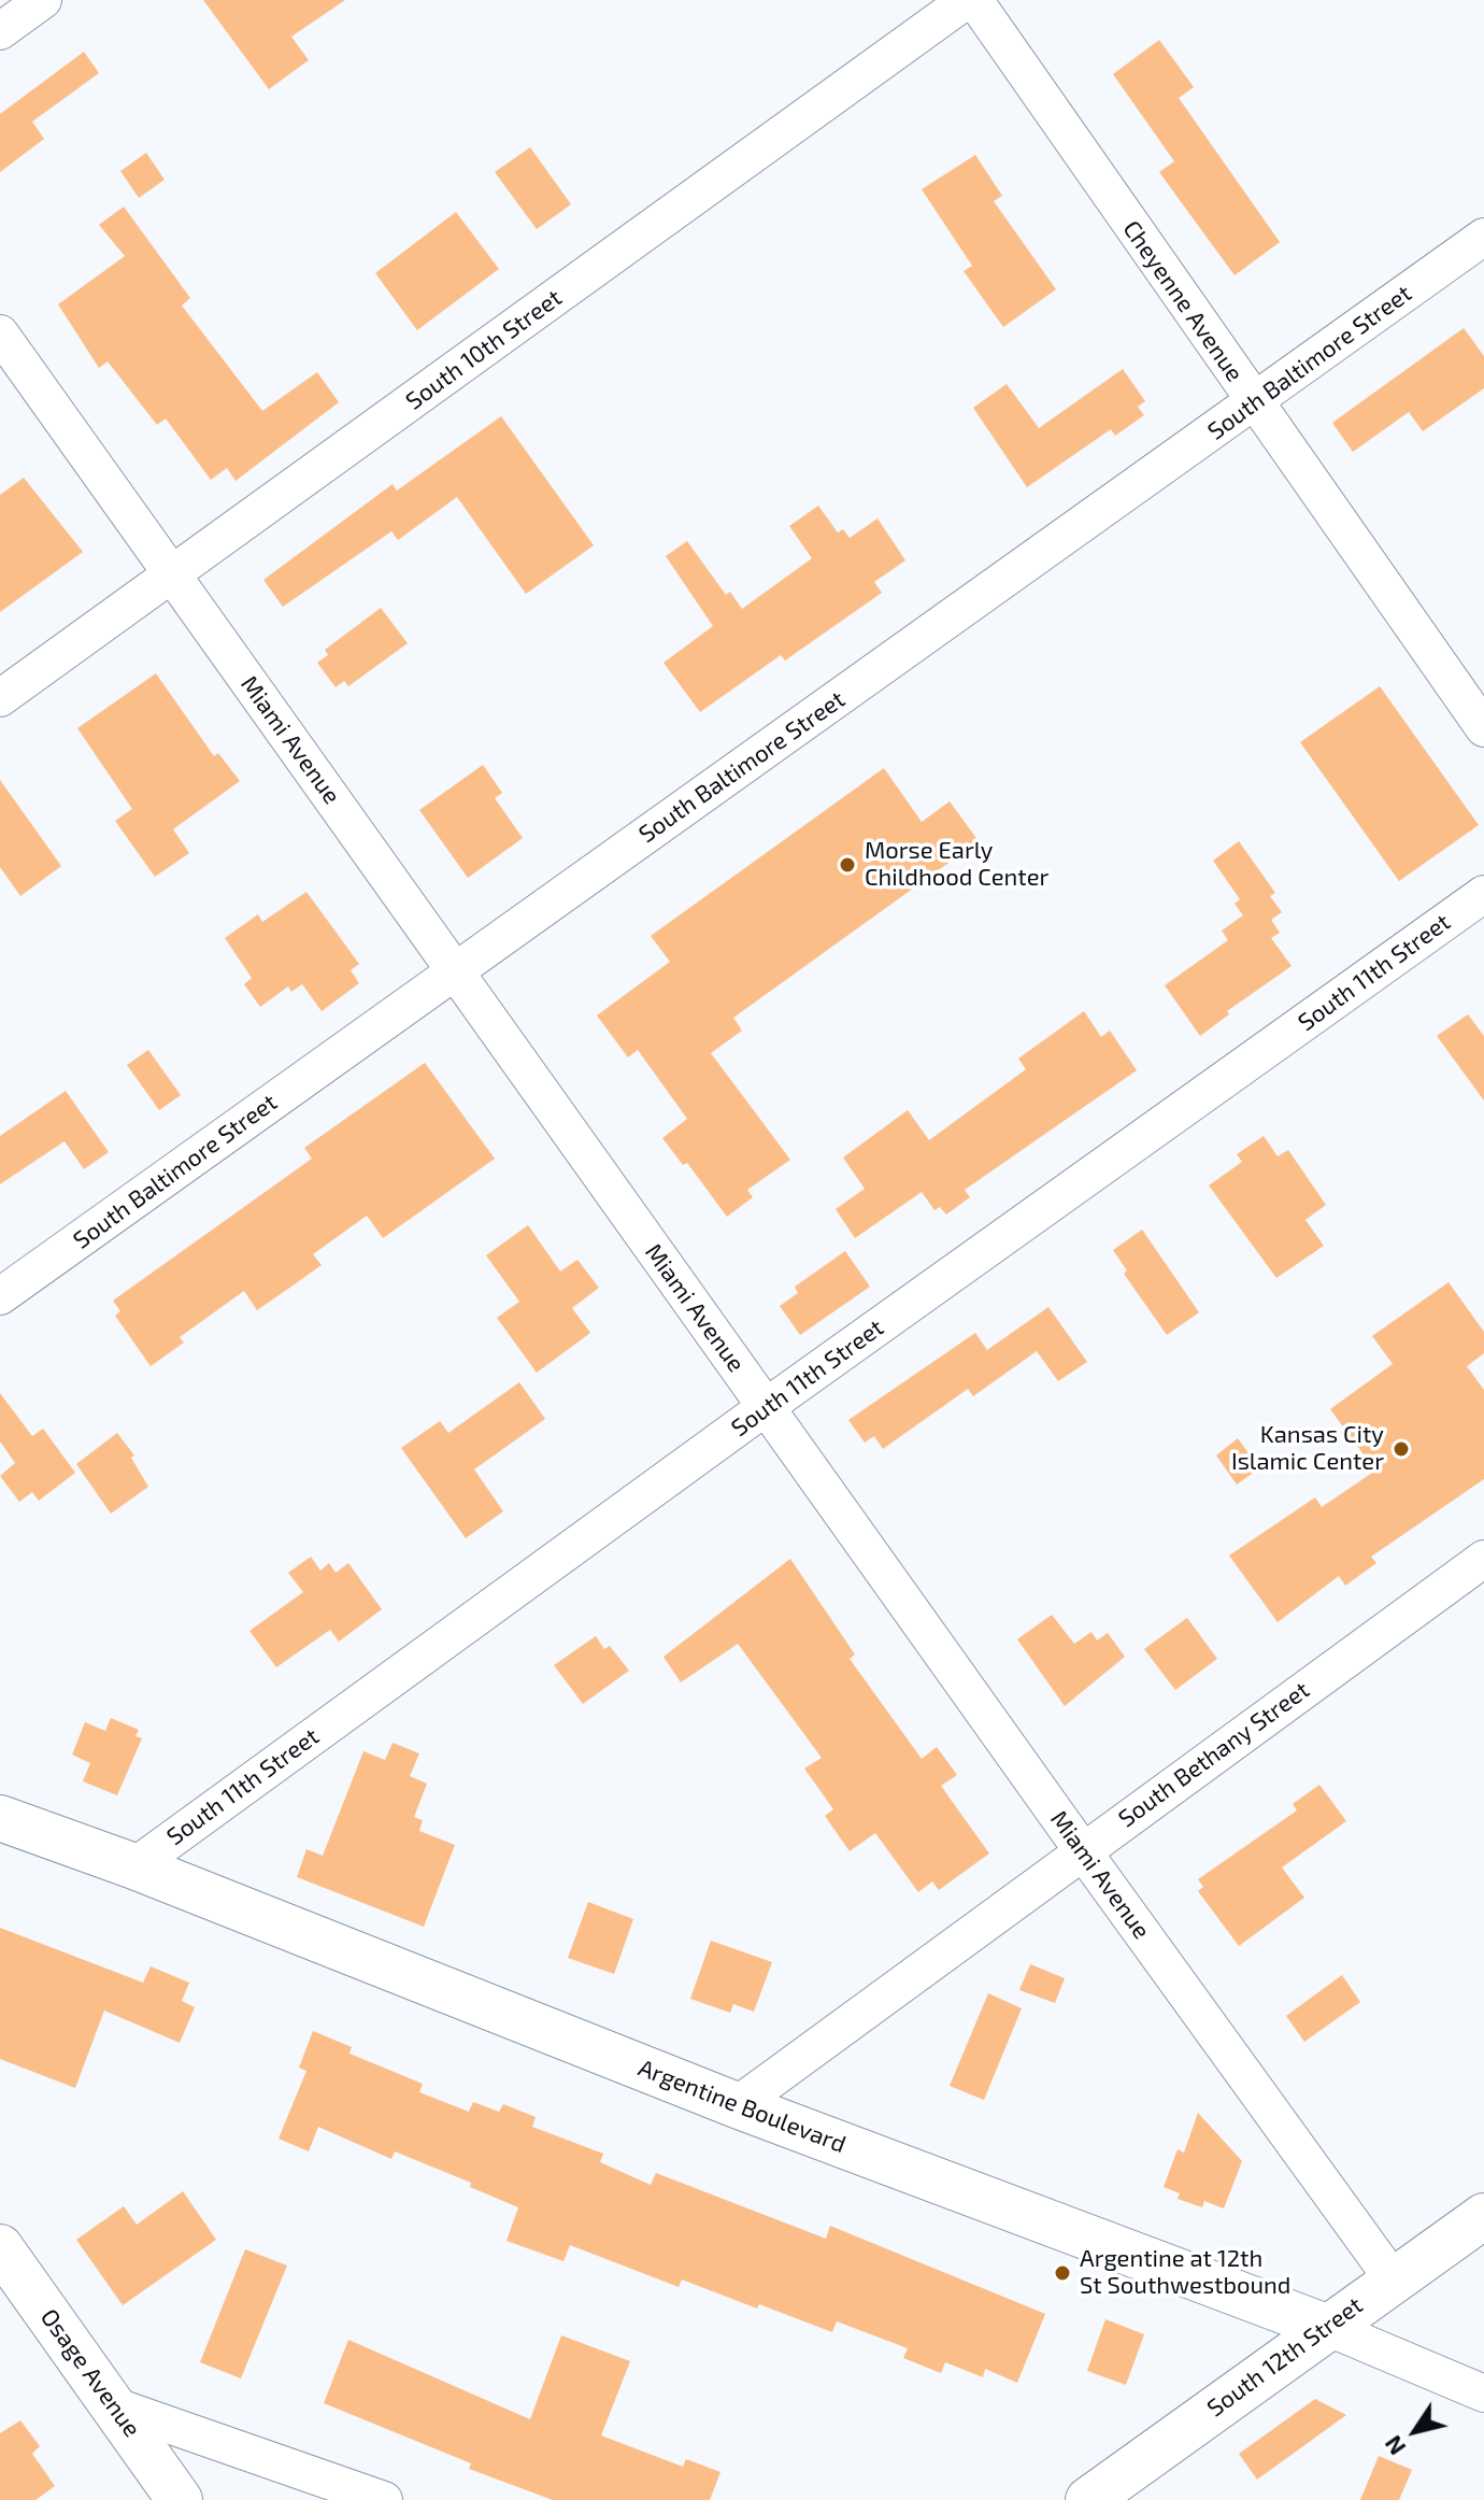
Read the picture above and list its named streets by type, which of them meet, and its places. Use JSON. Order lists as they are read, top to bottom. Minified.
{"streets":{"street":["Cheyenne Avenue","South 10th Street","South Baltimore Street","Miami Avenue","South 11th Street","South Bethany Street","Argentine Boulevard","South 12th Street","Osage Avenue"]},"crossings":[["Cheyenne Avenue","South Baltimore Street"],["South 10th Street","Miami Avenue"],["South Baltimore Street","Miami Avenue"],["Miami Avenue","South 11th Street"],["Miami Avenue","South Bethany Street"],["Miami Avenue","South 12th Street"],["South 11th Street","Argentine Boulevard"],["South Bethany Street","Argentine Boulevard"],["Argentine Boulevard","South 12th Street"]],"places":["Morse Early Childhood Center","Kansas City Islamic Center","Argentine at 12th St Southwestbound"],"north":"bottom left"}
